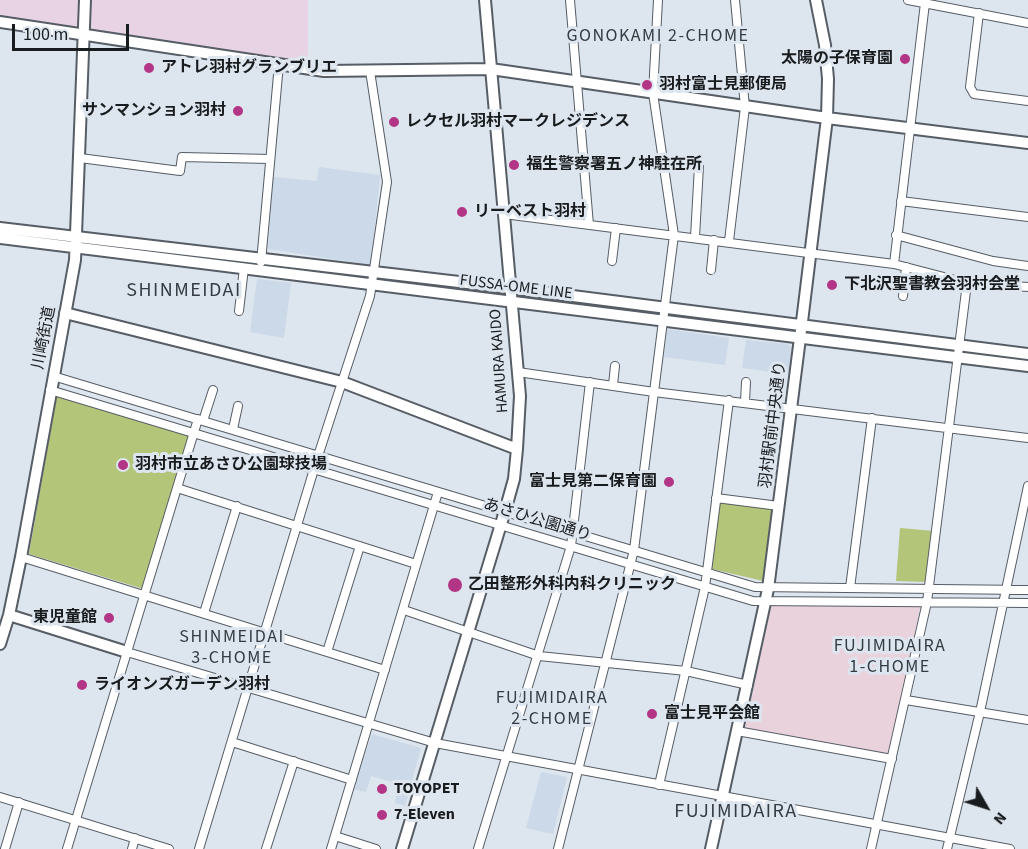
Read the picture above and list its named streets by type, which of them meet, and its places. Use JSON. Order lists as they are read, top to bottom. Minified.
{"streets":{"street":["FUSSA-OME LINE","川崎街道","HAMURA KAIDO","羽村駅前中央通り","あさひ公園通り"]},"crossings":[["FUSSA-OME LINE","川崎街道"],["FUSSA-OME LINE","HAMURA KAIDO"],["FUSSA-OME LINE","羽村駅前中央通り"],["川崎街道","あさひ公園通り"],["HAMURA KAIDO","あさひ公園通り"],["羽村駅前中央通り","あさひ公園通り"]],"districts":["GONOKAMI 2-CHOME","SHINMEIDAI","SHINMEIDAI 3-CHOME","FUJIMIDAIRA 1-CHOME","FUJIMIDAIRA 2-CHOME","FUJIMIDAIRA"],"places":["太陽の子保育園","アトレ羽村グランブリエ","羽村富士見郵便局","サンマンション羽村","レクセル羽村マークレジデンス","福生警察署五ノ神駐在所","リーベスト羽村","下北沢聖書教会羽村会堂","羽村市立あさひ公園球技場","富士見第二保育園","乙田整形外科内科クリニック","東児童館","ライオンズガーデン羽村","富士見平会館","TOYOPET","7-Eleven"],"scale_bar":"100 m","north":"bottom right"}
